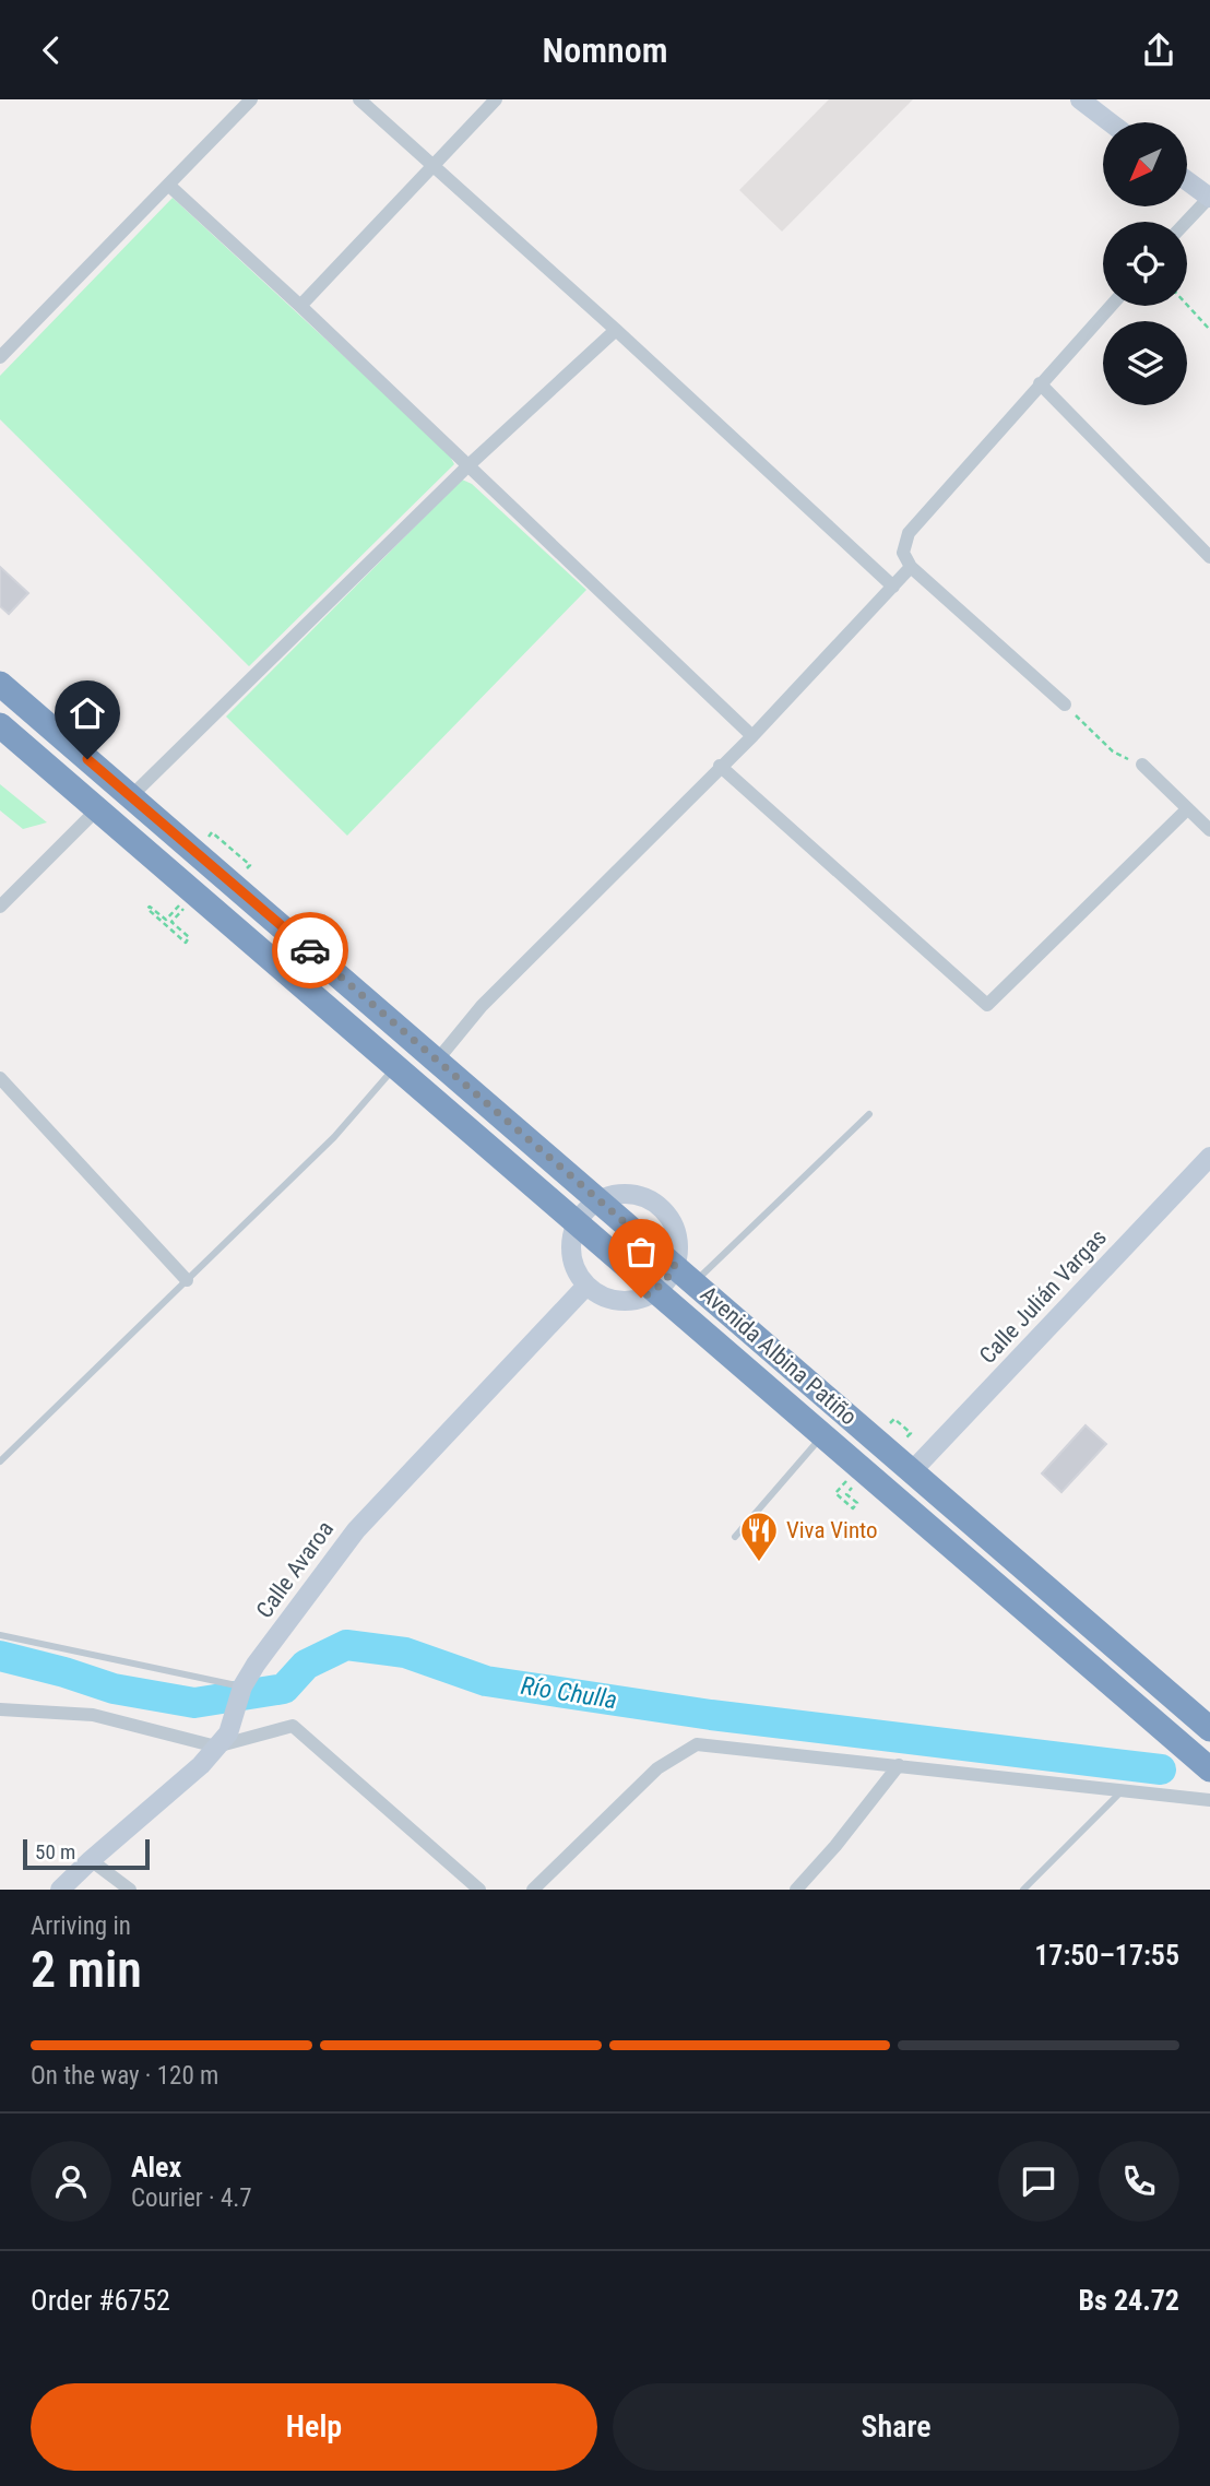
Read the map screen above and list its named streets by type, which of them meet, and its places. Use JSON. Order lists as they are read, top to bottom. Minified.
{"streets":{"highway":["Avenida Albina Patiño"],"main road":["Calle Julián Vargas","Calle Avaroa"]},"crossings":[["Calle Julián Vargas","Avenida Albina Patiño"]],"water":["Río Chulla"],"places":{"restaurant":["Viva Vinto"]},"scale_bar":"50 m","north":"bottom left","page":{"header":"Nomnom","scale":"50 m","heading":["2 min","Arriving in","17:50–17:55"],"panel":["Alex","Courier · 4.7","Order #6752","Bs 24.72"],"bar":"On the way · 120 m","buttons":["Help","Share"]}}
